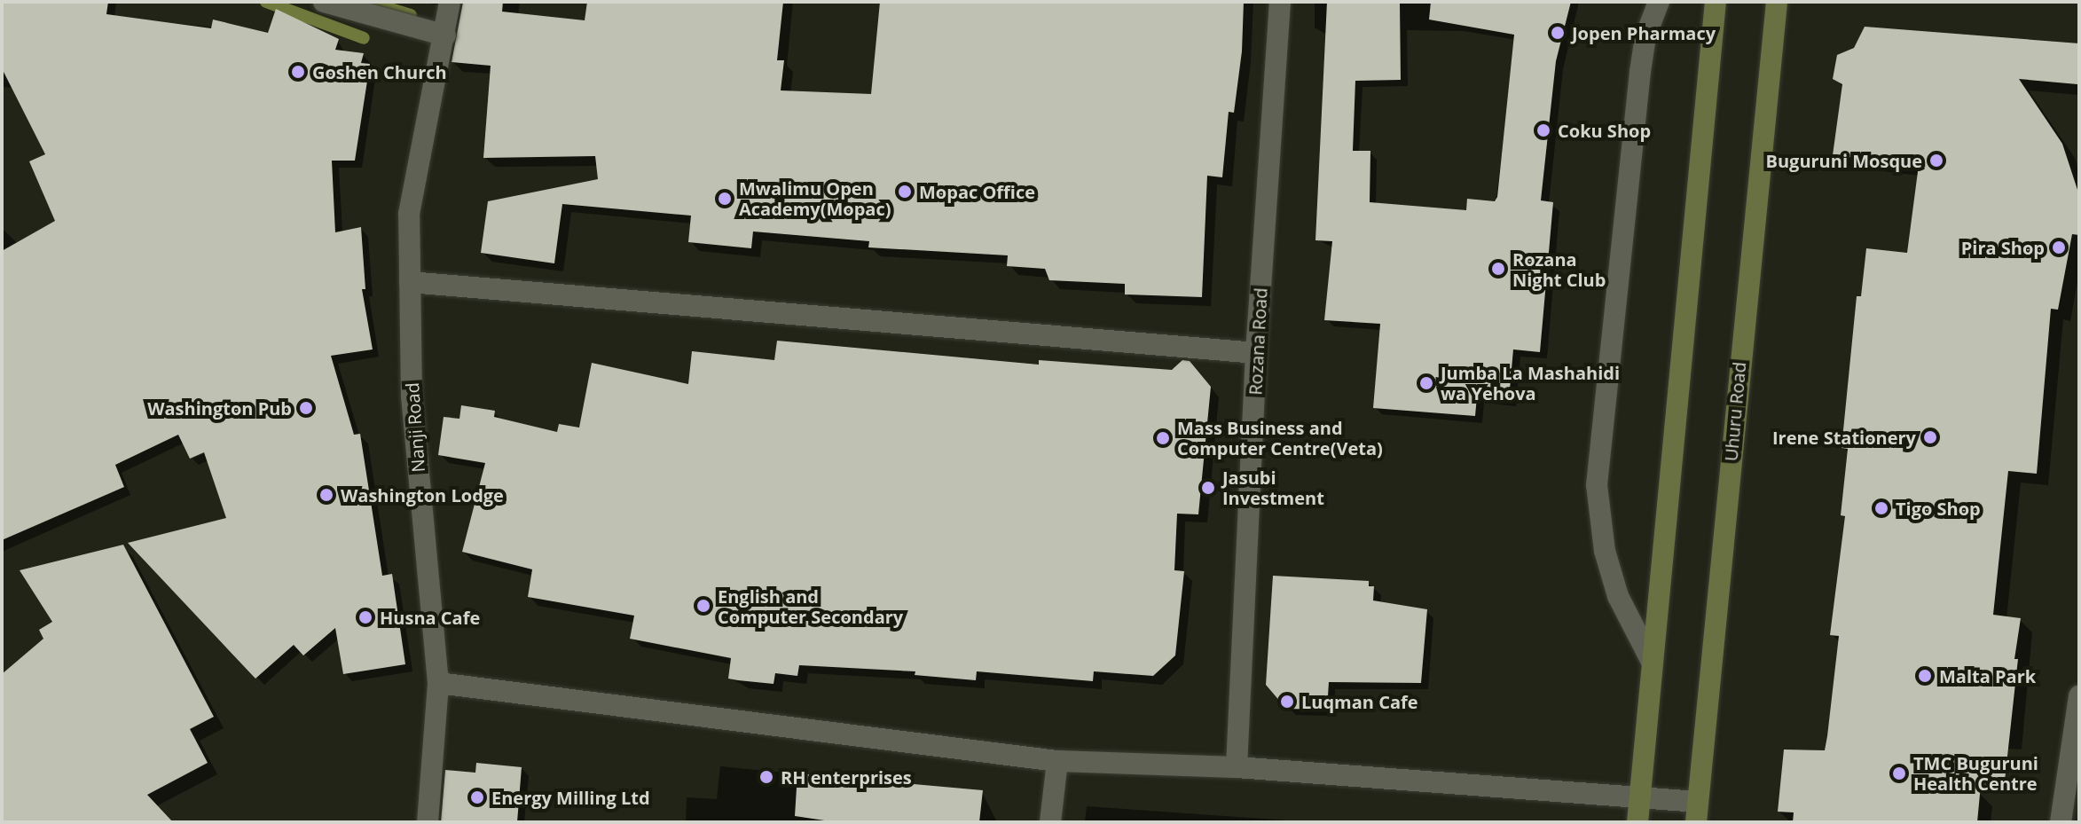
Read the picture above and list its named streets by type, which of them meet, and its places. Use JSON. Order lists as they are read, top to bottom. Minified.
{"streets":{"main road":["Uhuru Road"],"street":["Rozana Road","Nanji Road"]},"places":["Jopen Pharmacy","Goshen Church","Coku Shop","Buguruni Mosque","Mopac Office","Mwalimu Open Academy(Mopac)","Pira Shop","Rozana Night Club","Jumba La Mashahidi wa Yehova","Washington Pub","Irene Stationery","Mass Business and Computer Centre(Veta)","Jasubi Investment","Washington Lodge","Tigo Shop","English and Computer Secondary","Husna Cafe","Malta Park","Luqman Cafe","TMC Buguruni Health Centre","RH enterprises","Energy Milling Ltd"]}
